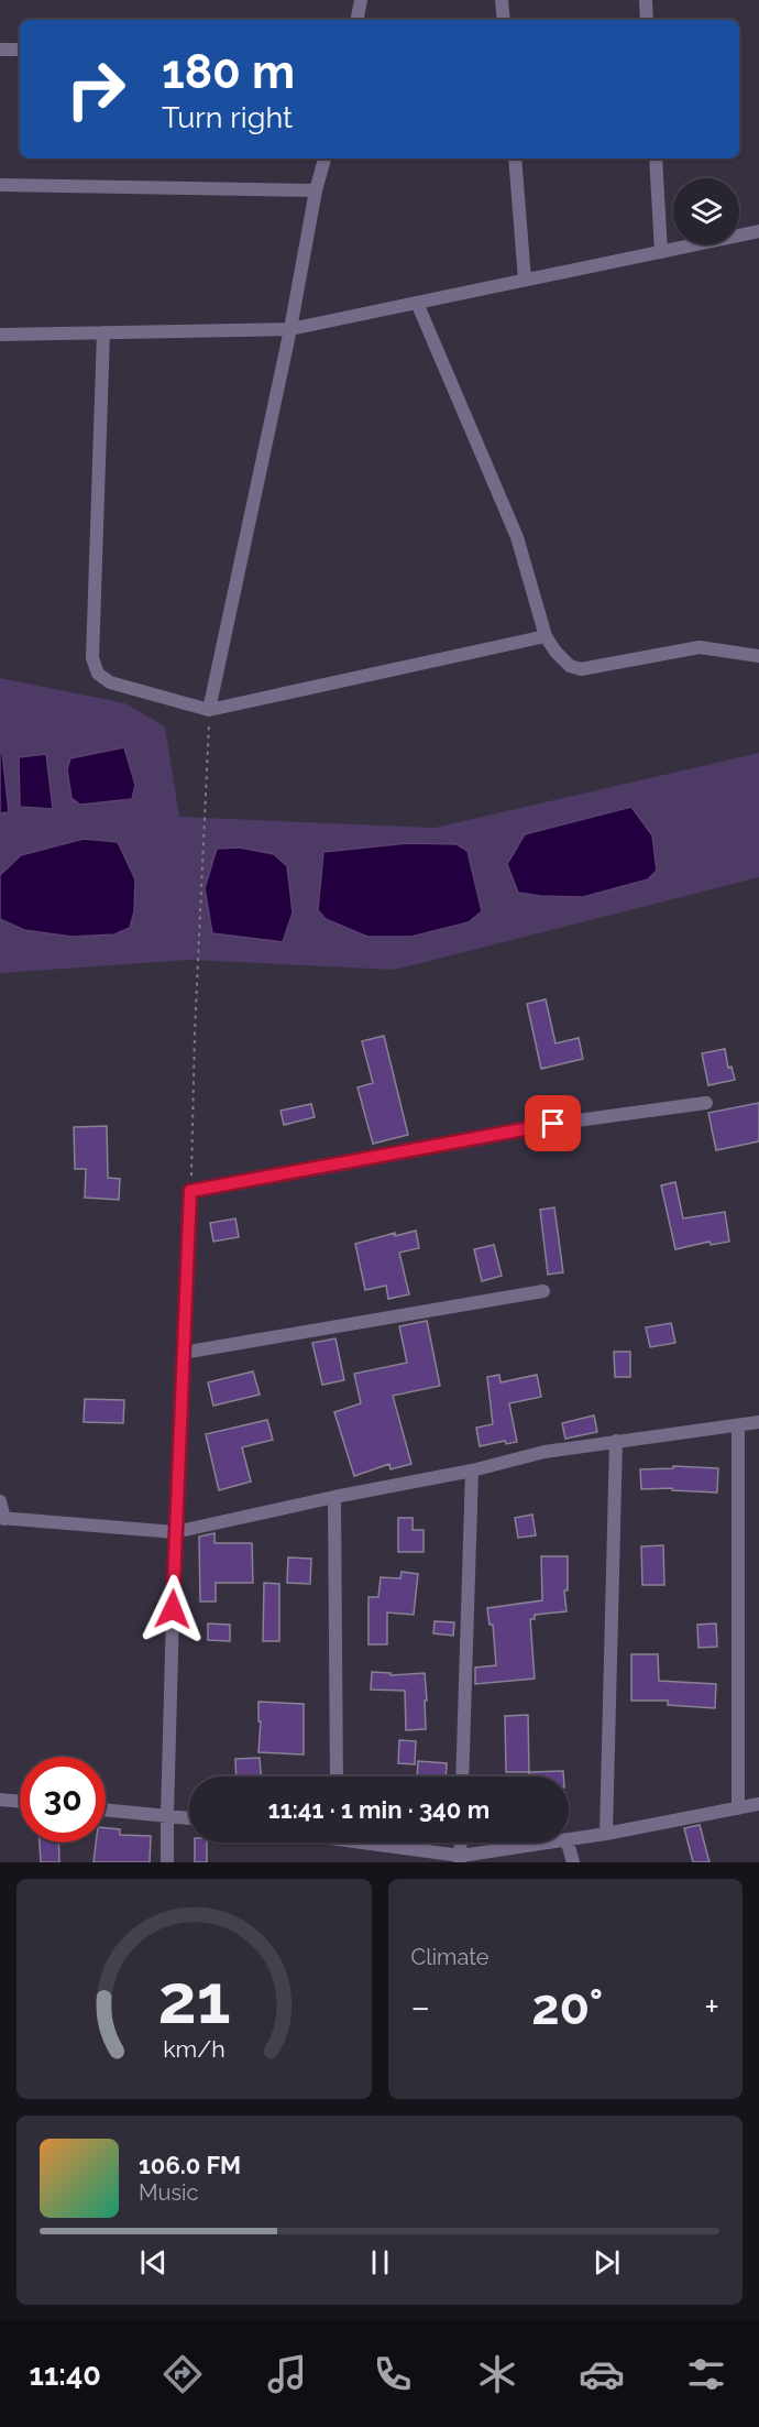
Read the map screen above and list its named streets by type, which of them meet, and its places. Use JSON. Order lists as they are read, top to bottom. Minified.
{"page":{"turn":["180 m","Turn right"],"limit":"30","trip":"11:41 · 1 min · 340 m","tile":"Climate","heat":["−","20°","+"],"song":["106.0 FM","Music"],"tabs":"11:40","gauge":["21","km/h"]}}
